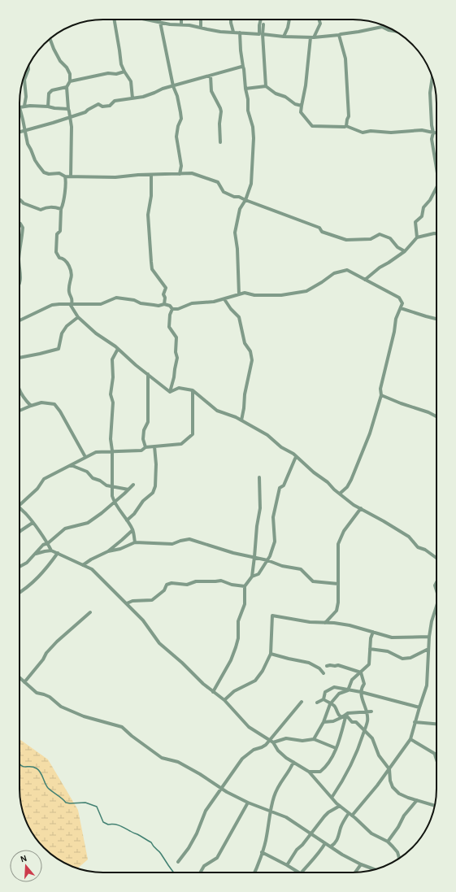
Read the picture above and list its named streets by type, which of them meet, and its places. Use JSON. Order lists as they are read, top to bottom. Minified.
{"north":"top"}
